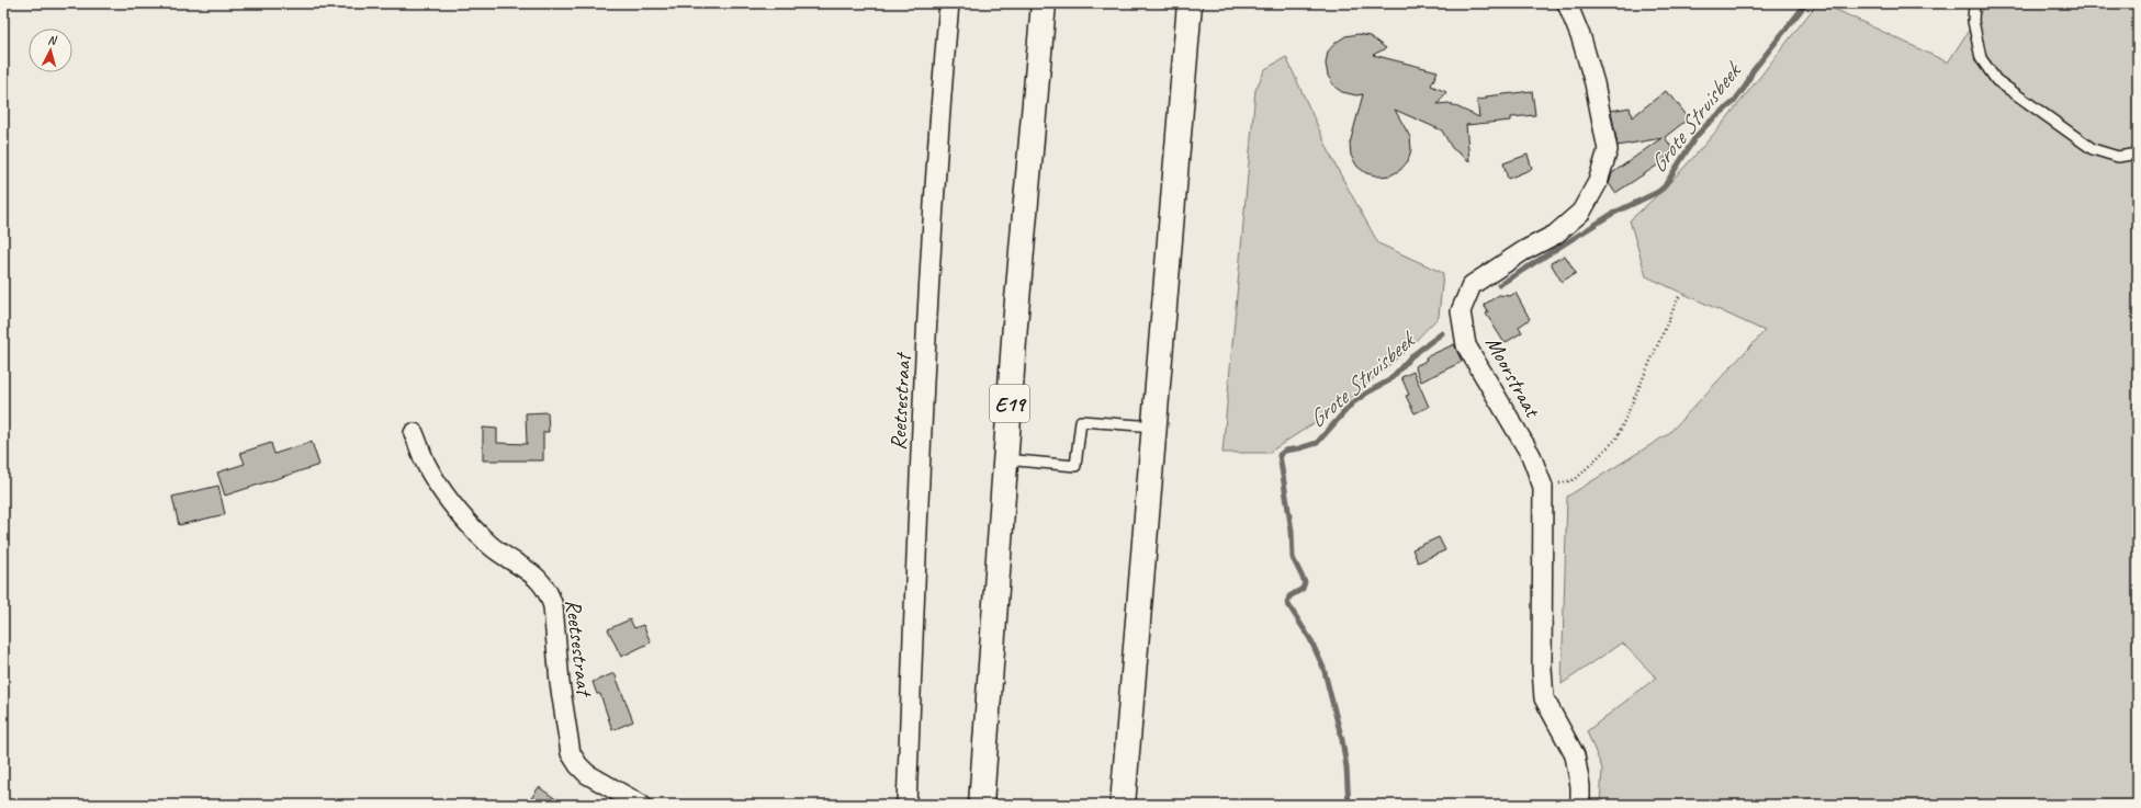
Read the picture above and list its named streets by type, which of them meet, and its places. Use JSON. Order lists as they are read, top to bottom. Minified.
{"streets":{"highway":["E19"],"street":["Moorstraat","Reetsestraat"]},"water":["Grote Struisbeek"],"north":"top"}
